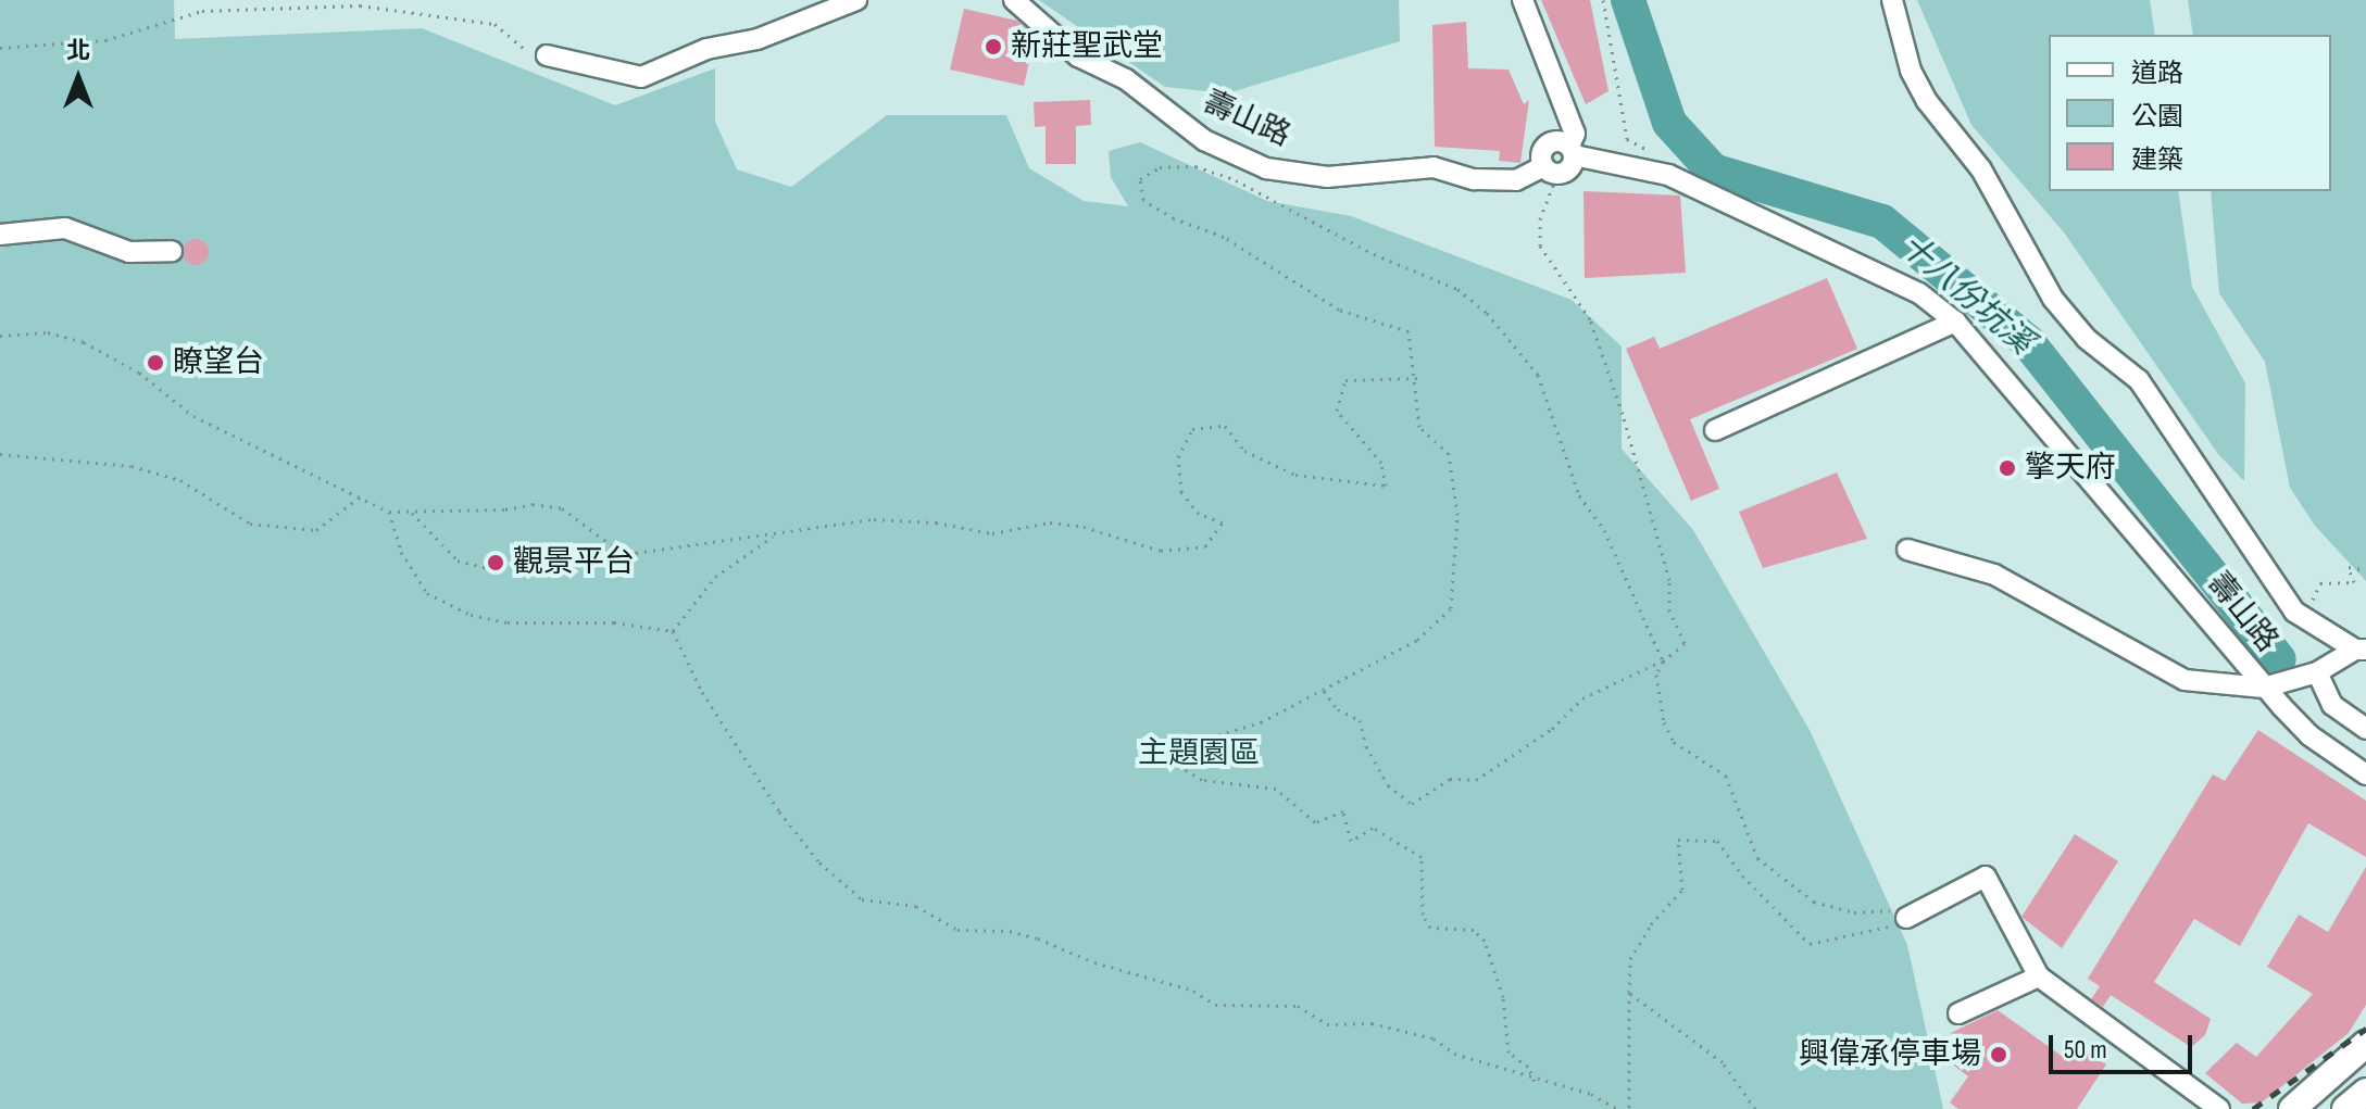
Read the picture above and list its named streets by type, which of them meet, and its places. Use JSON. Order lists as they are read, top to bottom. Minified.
{"streets":{"street":["壽山路"]},"water":["十八份坑溪"],"parks":["主題園區"],"places":["新莊聖武堂","瞭望台","擎天府","觀景平台","興偉承停車場"],"legend":["道路","公園","建築"],"scale_bar":"50 m","north":"top"}
